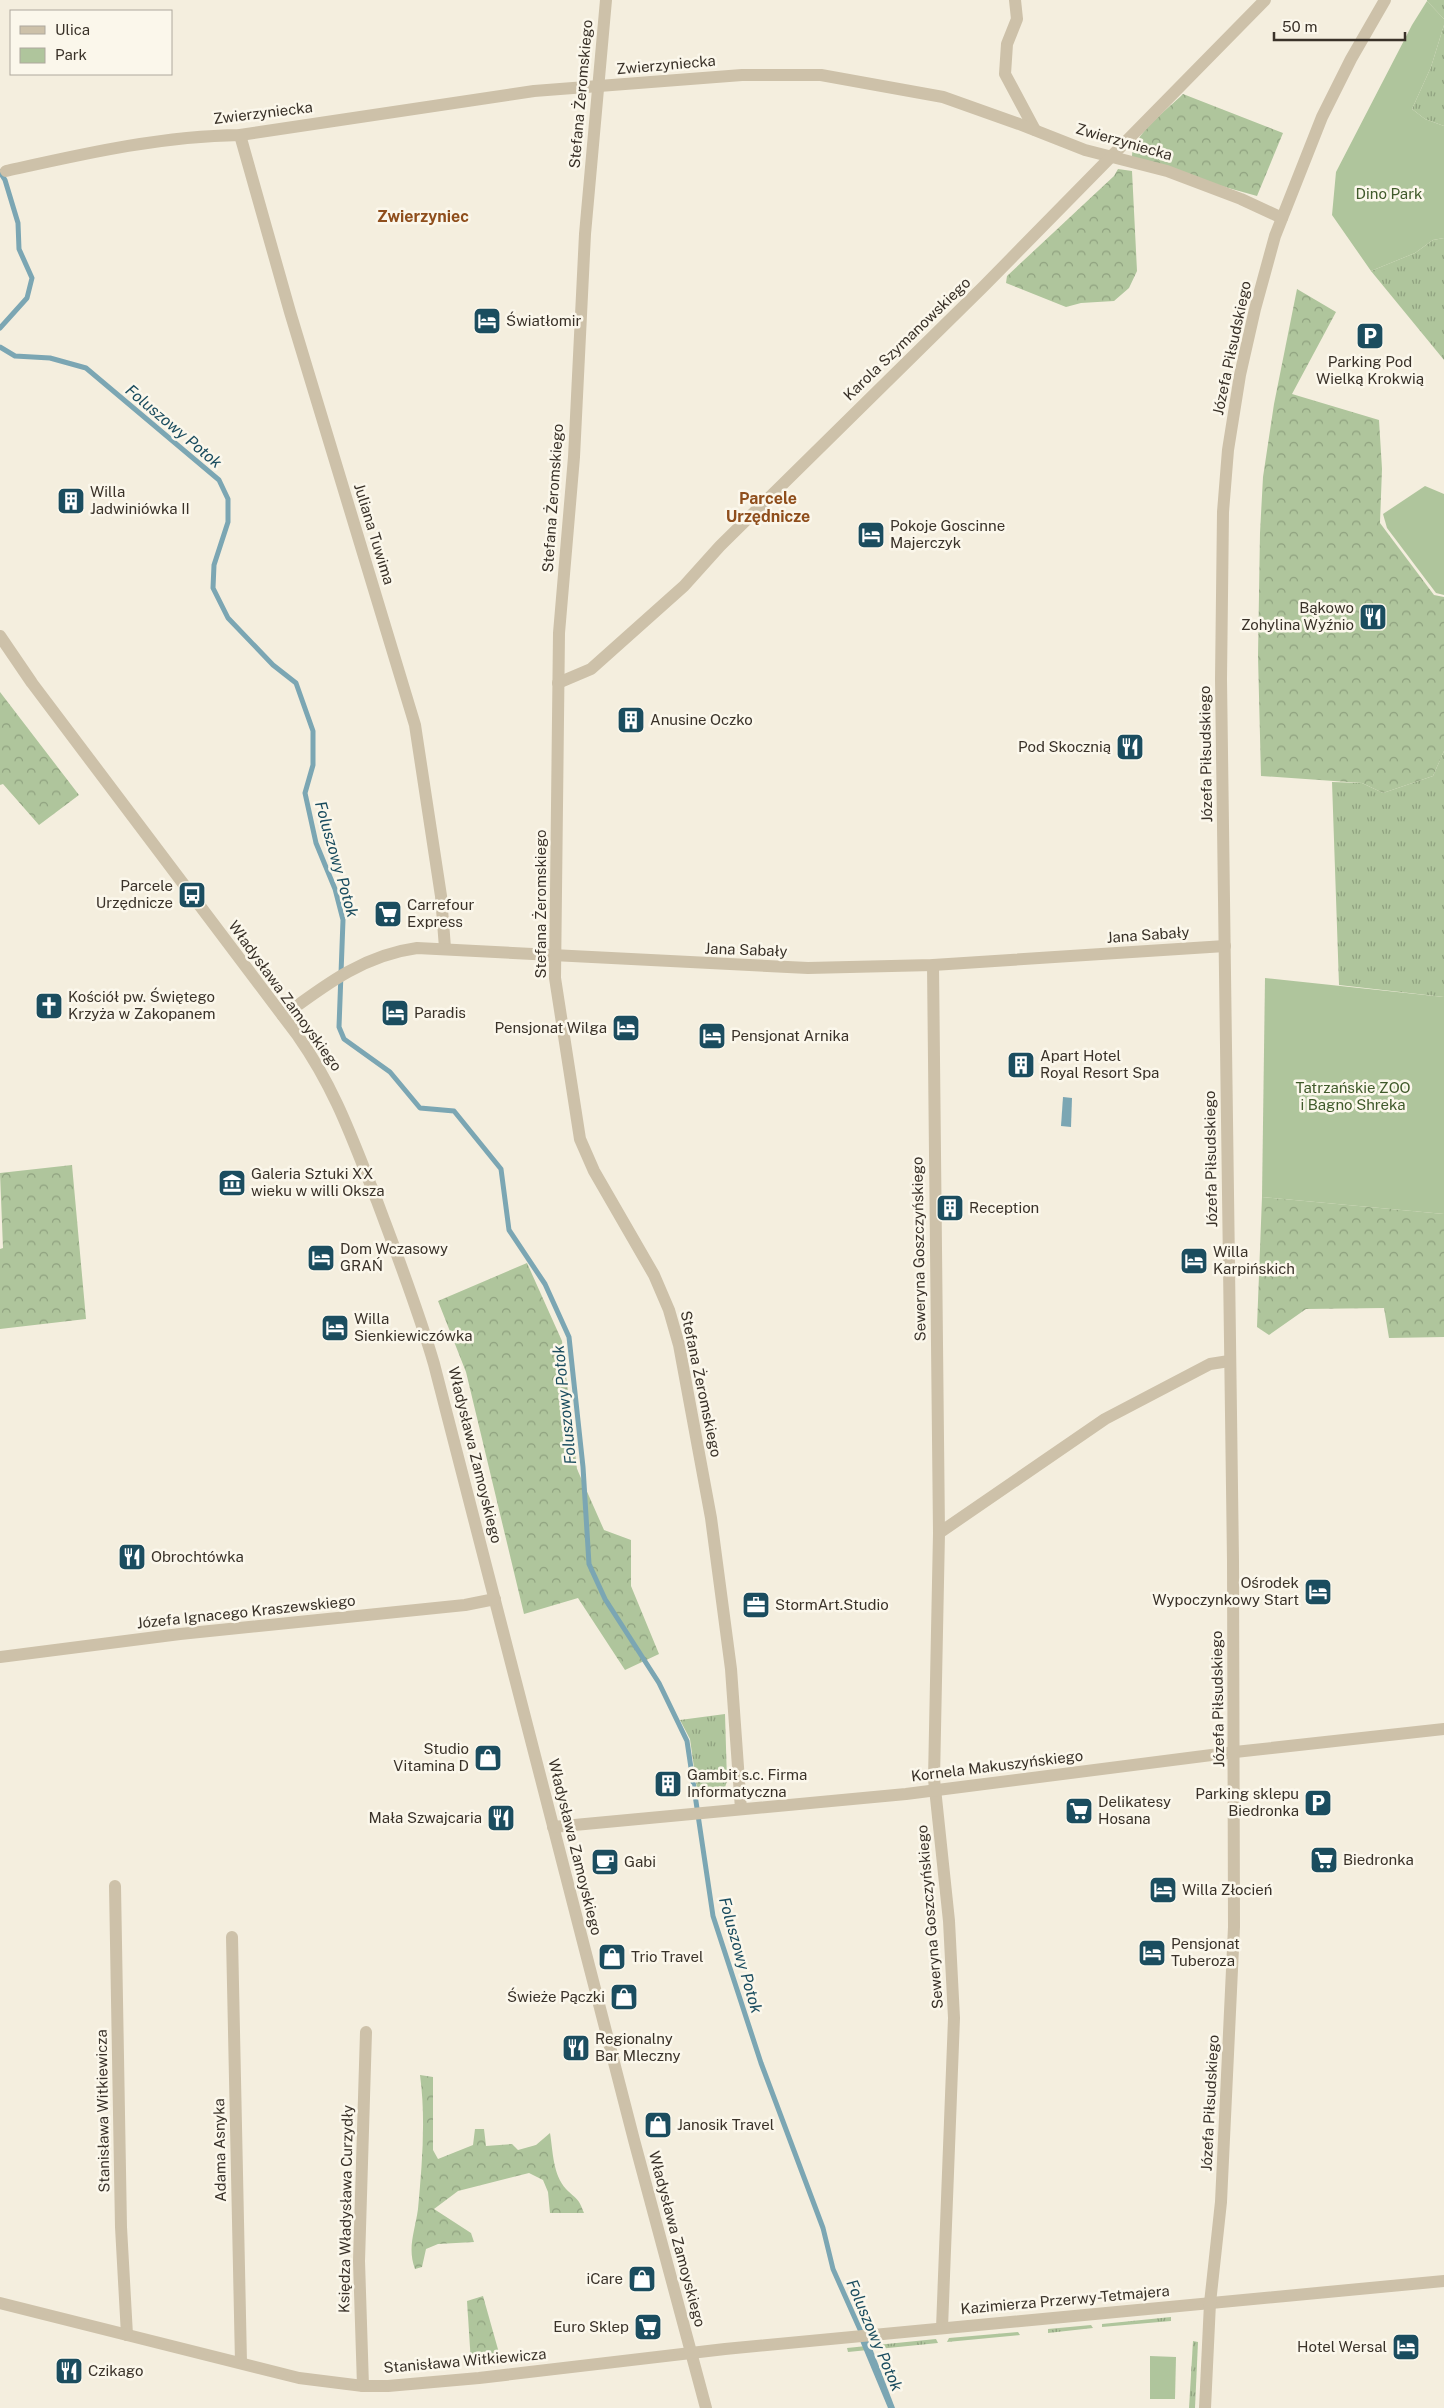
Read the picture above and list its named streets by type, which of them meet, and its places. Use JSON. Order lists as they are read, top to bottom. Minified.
{"streets":{"street":["Zwierzyniecka","Stefana Żeromskiego","Karola Szymanowskiego","Józefa Piłsudskiego","Juliana Tuwima","Jana Sabały","Władysława Zamoyskiego","Seweryna Goszczyńskiego","Józefa Ignacego Kraszewskiego","Kornela Makuszyńskiego","Stanisława Witkiewicza","Adama Asnyka","Księdza Władysława Curzydły","Kazimierza Przerwy-Tetmajera"]},"crossings":[["Zwierzyniecka","Stefana Żeromskiego"],["Zwierzyniecka","Karola Szymanowskiego"],["Zwierzyniecka","Józefa Piłsudskiego"],["Zwierzyniecka","Juliana Tuwima"],["Stefana Żeromskiego","Karola Szymanowskiego"],["Stefana Żeromskiego","Jana Sabały"],["Stefana Żeromskiego","Kornela Makuszyńskiego"],["Józefa Piłsudskiego","Jana Sabały"],["Józefa Piłsudskiego","Kornela Makuszyńskiego"],["Józefa Piłsudskiego","Kazimierza Przerwy-Tetmajera"],["Juliana Tuwima","Jana Sabały"],["Jana Sabały","Władysława Zamoyskiego"],["Jana Sabały","Seweryna Goszczyńskiego"],["Władysława Zamoyskiego","Józefa Ignacego Kraszewskiego"],["Władysława Zamoyskiego","Kornela Makuszyńskiego"],["Władysława Zamoyskiego","Stanisława Witkiewicza"],["Władysława Zamoyskiego","Kazimierza Przerwy-Tetmajera"],["Seweryna Goszczyńskiego","Kornela Makuszyńskiego"],["Seweryna Goszczyńskiego","Kazimierza Przerwy-Tetmajera"],["Stanisława Witkiewicza","Adama Asnyka"],["Stanisława Witkiewicza","Księdza Władysława Curzydły"],["Stanisława Witkiewicza","Kazimierza Przerwy-Tetmajera"]],"districts":["Zwierzyniec","Parcele Urzędnicze"],"water":["Foluszowy Potok"],"parks":["Dino Park","Tatrzańskie ZOO i Bagno Shreka"],"places":{"hotel":["Światłomir","Pokoje Goscinne Majerczyk","Paradis","Pensjonat Wilga","Pensjonat Arnika","Dom Wczasowy GRAŃ","Willa Karpińskich","Willa Sienkiewiczówka","Ośrodek Wypoczynkowy Start","Willa Złocień","Pensjonat Tuberoza","Hotel Wersal"],"parking":["Parking Pod Wielką Krokwią","Parking sklepu Biedronka"],"building":["Willa Jadwiniówka II","Anusine Oczko","Apart Hotel Royal Resort Spa","Reception","Gambit s.c. Firma Informatyczna"],"restaurant":["Bąkowo Zohylina Wyźnio","Pod Skocznią","Obrochtówka","Mała Szwajcaria","Regionalny Bar Mleczny","Czikago"],"bus stop":["Parcele Urzędnicze"],"supermarket":["Carrefour Express","Delikatesy Hosana","Biedronka","Euro Sklep"],"church":["Kościół pw. Świętego Krzyża w Zakopanem"],"museum":["Galeria Sztuki XX wieku w willi Oksza"],"office":["StormArt.Studio"],"shop":["Studio Vitamina D","Trio Travel","Świeże Pączki","Janosik Travel","iCare"],"cafe":["Gabi"]},"legend":["Ulica","Park"],"scale_bar":"50 m"}
